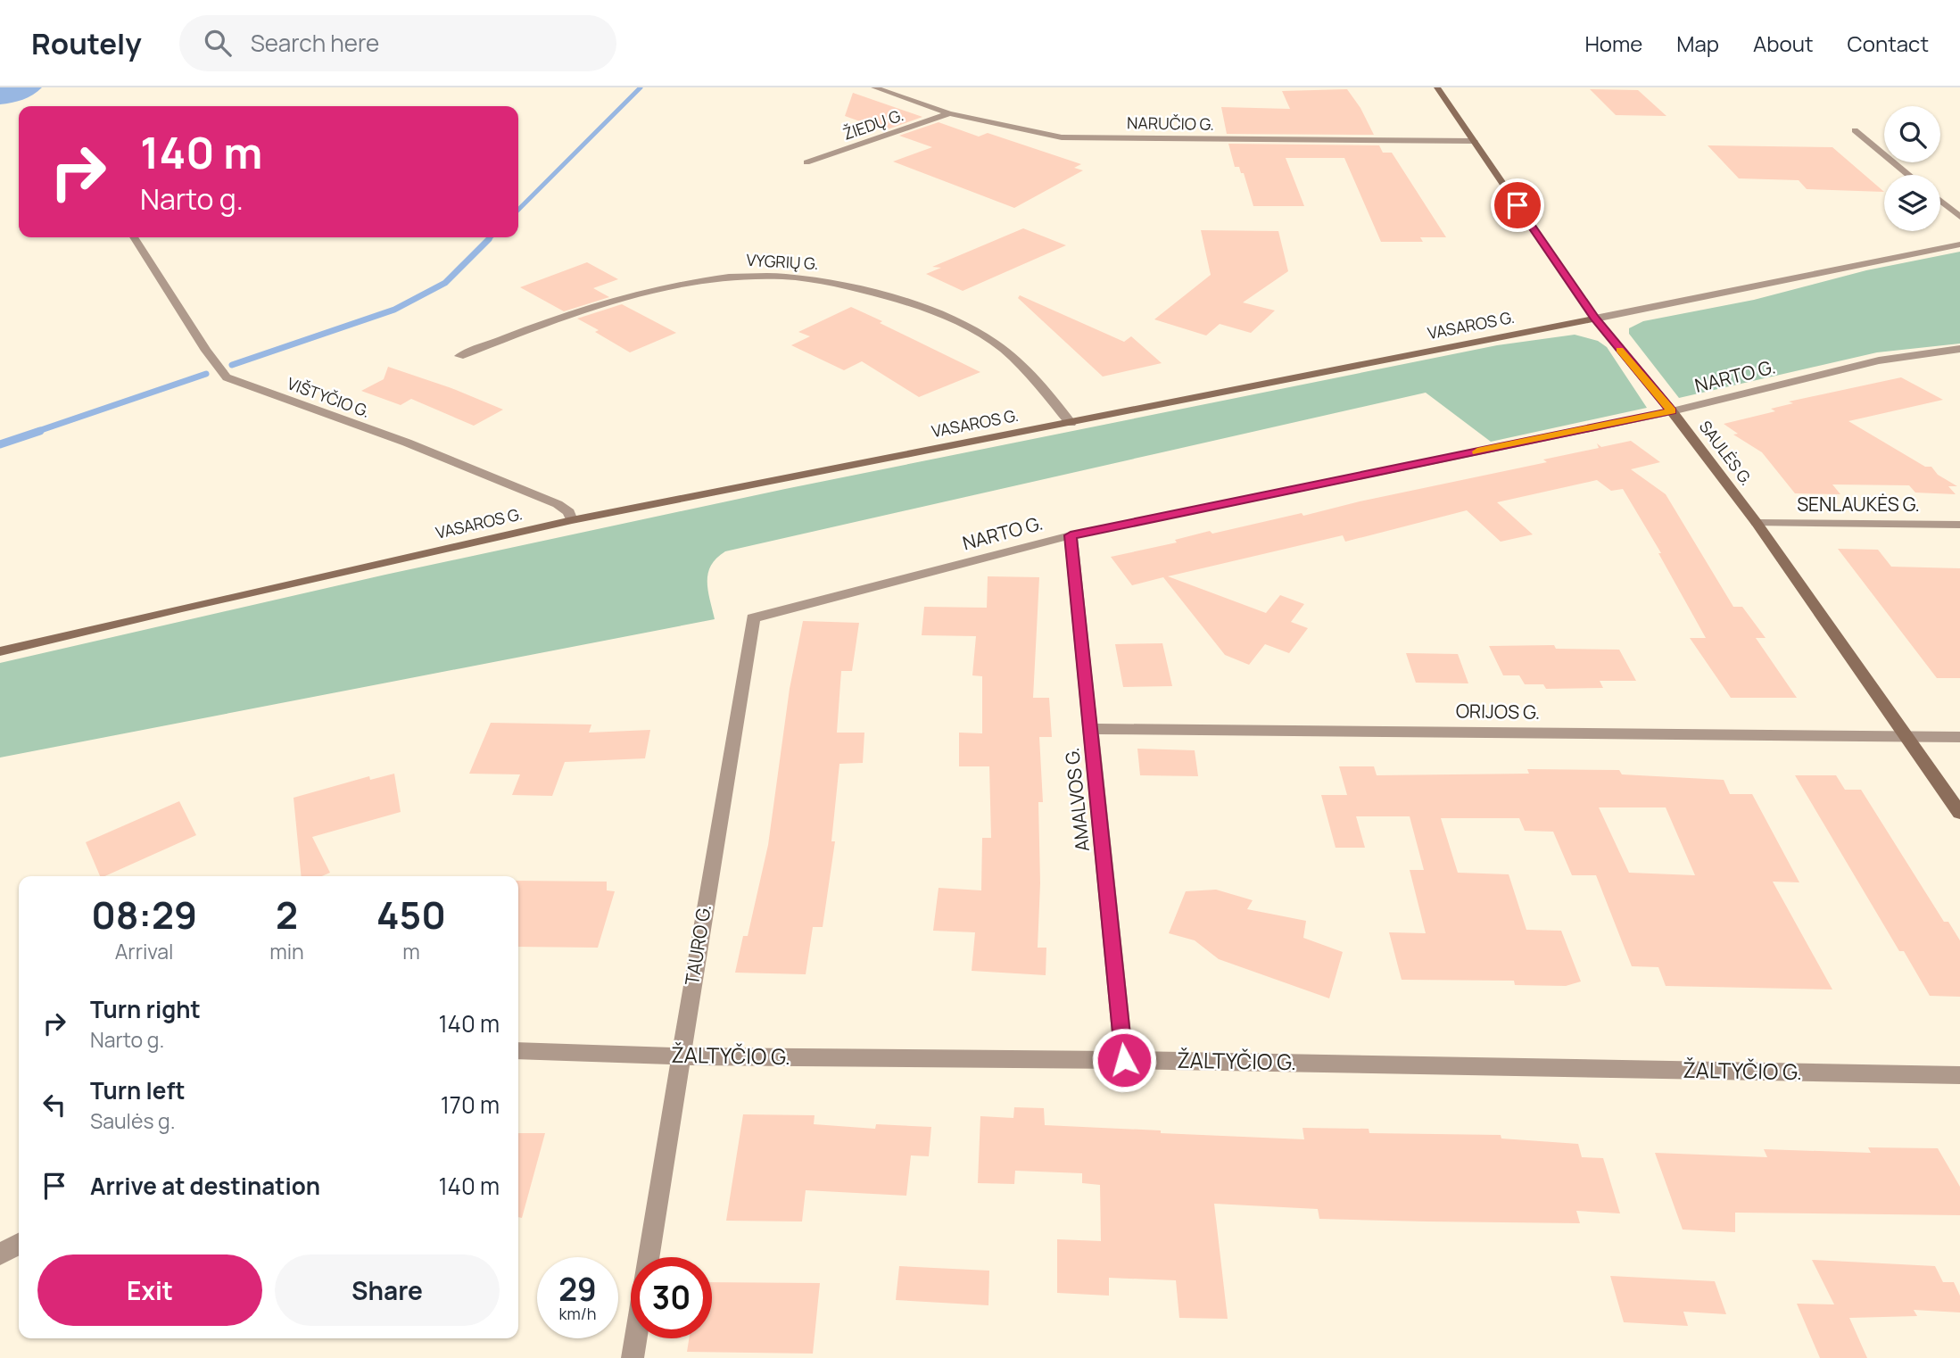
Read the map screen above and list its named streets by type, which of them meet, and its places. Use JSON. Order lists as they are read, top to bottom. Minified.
{"streets":{"main road":["VASAROS G.","SAULĖS G."],"street":["NARUČIO G.","ŽIEDŲ G.","VYGRIŲ G.","NARTO G.","VIŠTYČIO G.","SENLAUKĖS G.","ORIJOS G.","AMALVOS G.","TAURO G.","ŽALTYČIO G."]},"crossings":[["NARUČIO G.","ŽIEDŲ G."],["NARUČIO G.","SAULĖS G."],["VYGRIŲ G.","VASAROS G."],["VASAROS G.","VIŠTYČIO G."],["VASAROS G.","SAULĖS G."],["NARTO G.","SAULĖS G."],["NARTO G.","AMALVOS G."],["NARTO G.","TAURO G."],["SAULĖS G.","SENLAUKĖS G."],["SAULĖS G.","ORIJOS G."],["ORIJOS G.","AMALVOS G."],["AMALVOS G.","ŽALTYČIO G."],["TAURO G.","ŽALTYČIO G."]],"page":{"header":"Routely","search":"Search here","nav":["Home","Map","About","Contact"],"turn":["140 m","Narto g."],"eta":["08:29","Arrival","2","min","450","m"],"list":[{"name":"Turn right","note":"Narto g.","value":"140 m"},{"name":"Turn left","note":"Saulės g.","value":"170 m"},{"name":"Arrive at destination","value":"140 m"}],"buttons":["Exit","Share"],"speed":"29 km/h","limit":"30"}}
